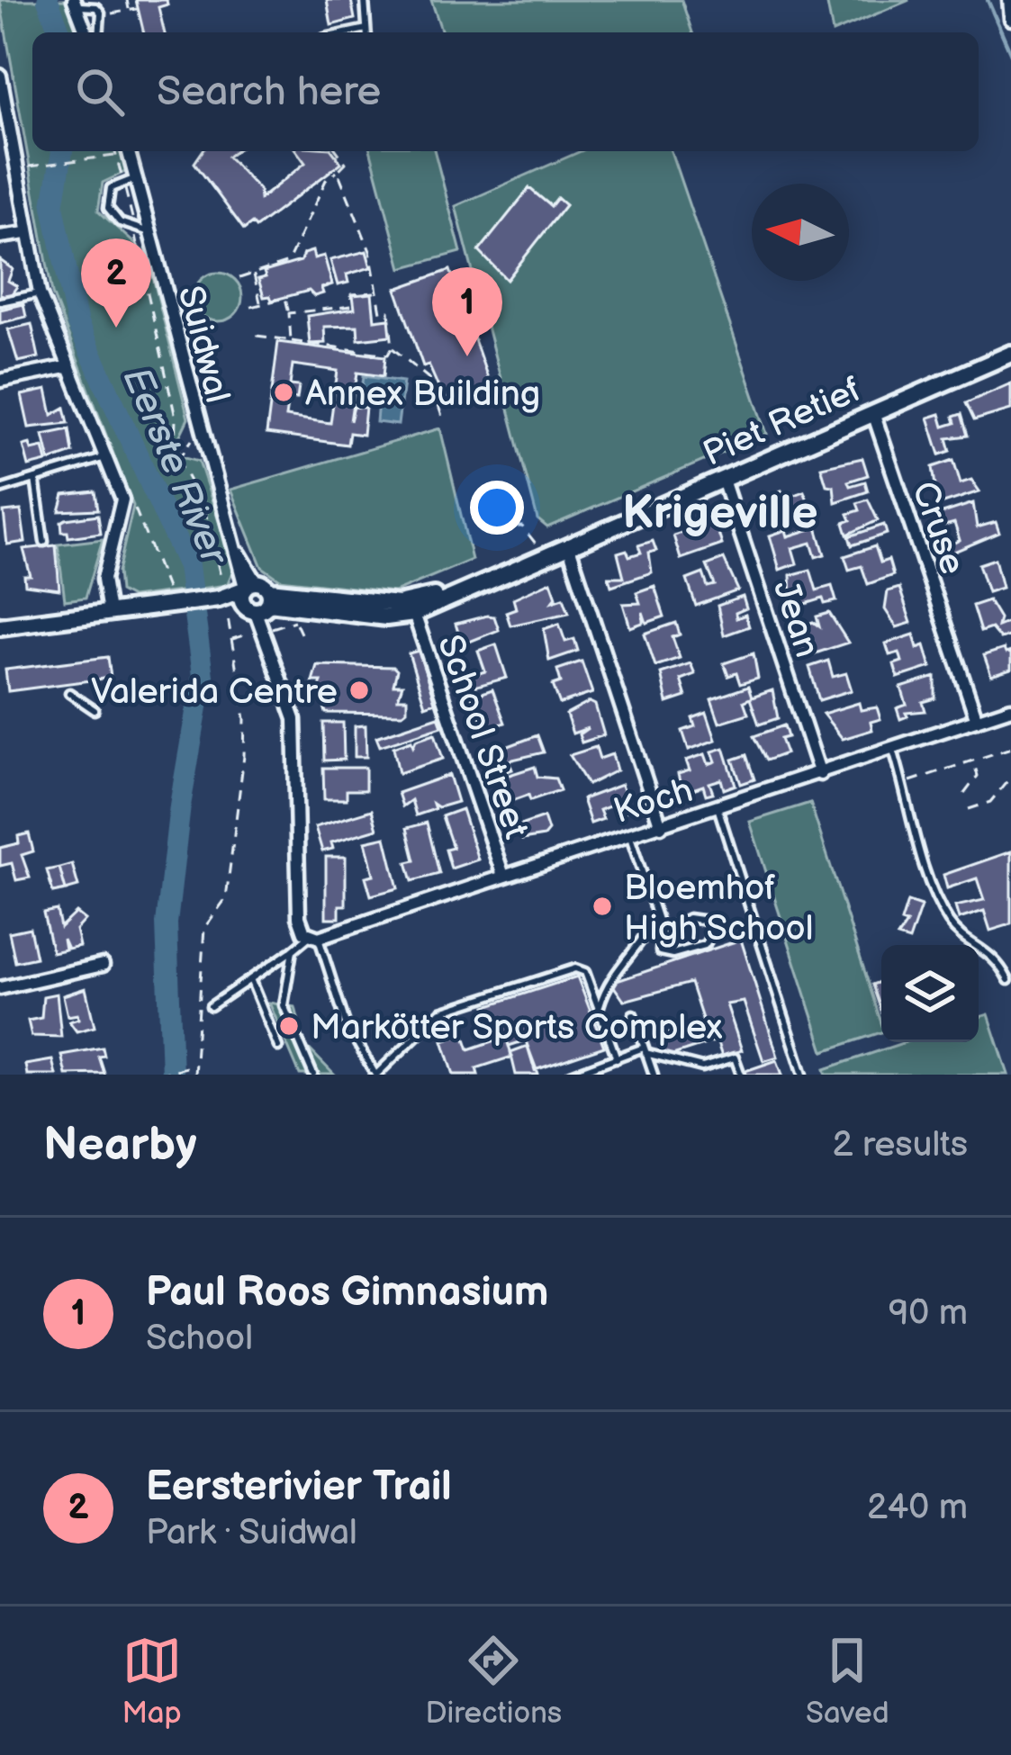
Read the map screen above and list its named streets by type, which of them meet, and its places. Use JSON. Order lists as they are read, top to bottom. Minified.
{"streets":{"street":["Suidwal","Piet Retief","Cruse","Jean","School Street","Koch"]},"crossings":[["Suidwal","Piet Retief"],["Suidwal","Koch"],["Piet Retief","Cruse"],["Piet Retief","Jean"],["Piet Retief","School Street"],["Cruse","Koch"],["Jean","Koch"],["School Street","Koch"]],"districts":["Krigeville"],"water":["Eerste River"],"places":["Annex Building","Valerida Centre","Bloemhof High School","Markötter Sports Complex"],"north":"left","page":{"search":"Search here","pins":["2","1"],"heading":["Nearby","2 results"],"list":[{"mark":"1","name":"Paul Roos Gimnasium","note":"School","value":"90 m"},{"mark":"2","name":"Eersterivier Trail","note":"Park · Suidwal","value":"240 m"}],"nav":["Map","Directions","Saved"]}}
